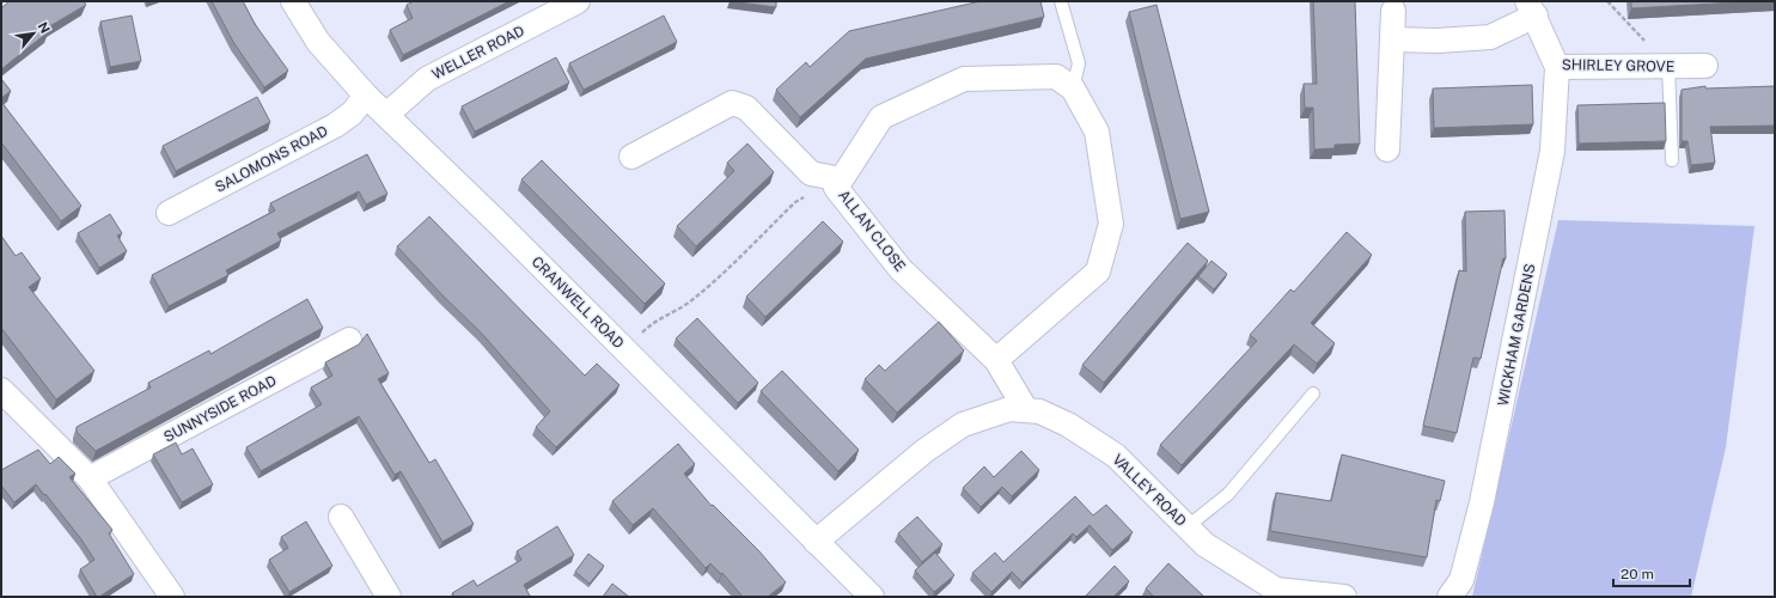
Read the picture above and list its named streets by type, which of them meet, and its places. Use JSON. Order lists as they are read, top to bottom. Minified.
{"streets":{"street":["WELLER ROAD","SHIRLEY GROVE","SALOMONS ROAD","ALLAN CLOSE","CRANWELL ROAD","WICKHAM GARDENS","SUNNYSIDE ROAD","VALLEY ROAD"]},"crossings":[["WELLER ROAD","CRANWELL ROAD"],["SHIRLEY GROVE","WICKHAM GARDENS"],["SALOMONS ROAD","CRANWELL ROAD"],["ALLAN CLOSE","VALLEY ROAD"],["CRANWELL ROAD","VALLEY ROAD"]],"scale_bar":"20 m","north":"top right"}
